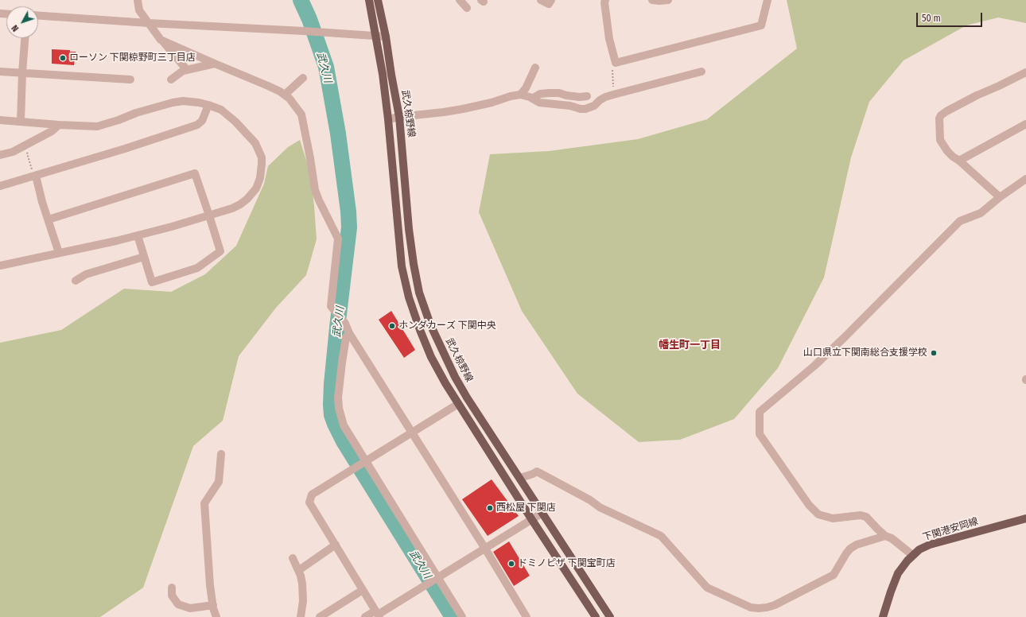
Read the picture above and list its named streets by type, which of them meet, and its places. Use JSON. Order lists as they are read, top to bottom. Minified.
{"streets":{"main road":["武久椋野線","下関港安岡線"]},"districts":["幡生町一丁目"],"water":["武久川"],"places":["ローソン 下関椋野町三丁目店","ホンダカーズ 下関中央","山口県立下関南総合支援学校","西松屋 下関店","ドミノピザ 下関宝町店"],"scale_bar":"50 m","north":"bottom left"}
